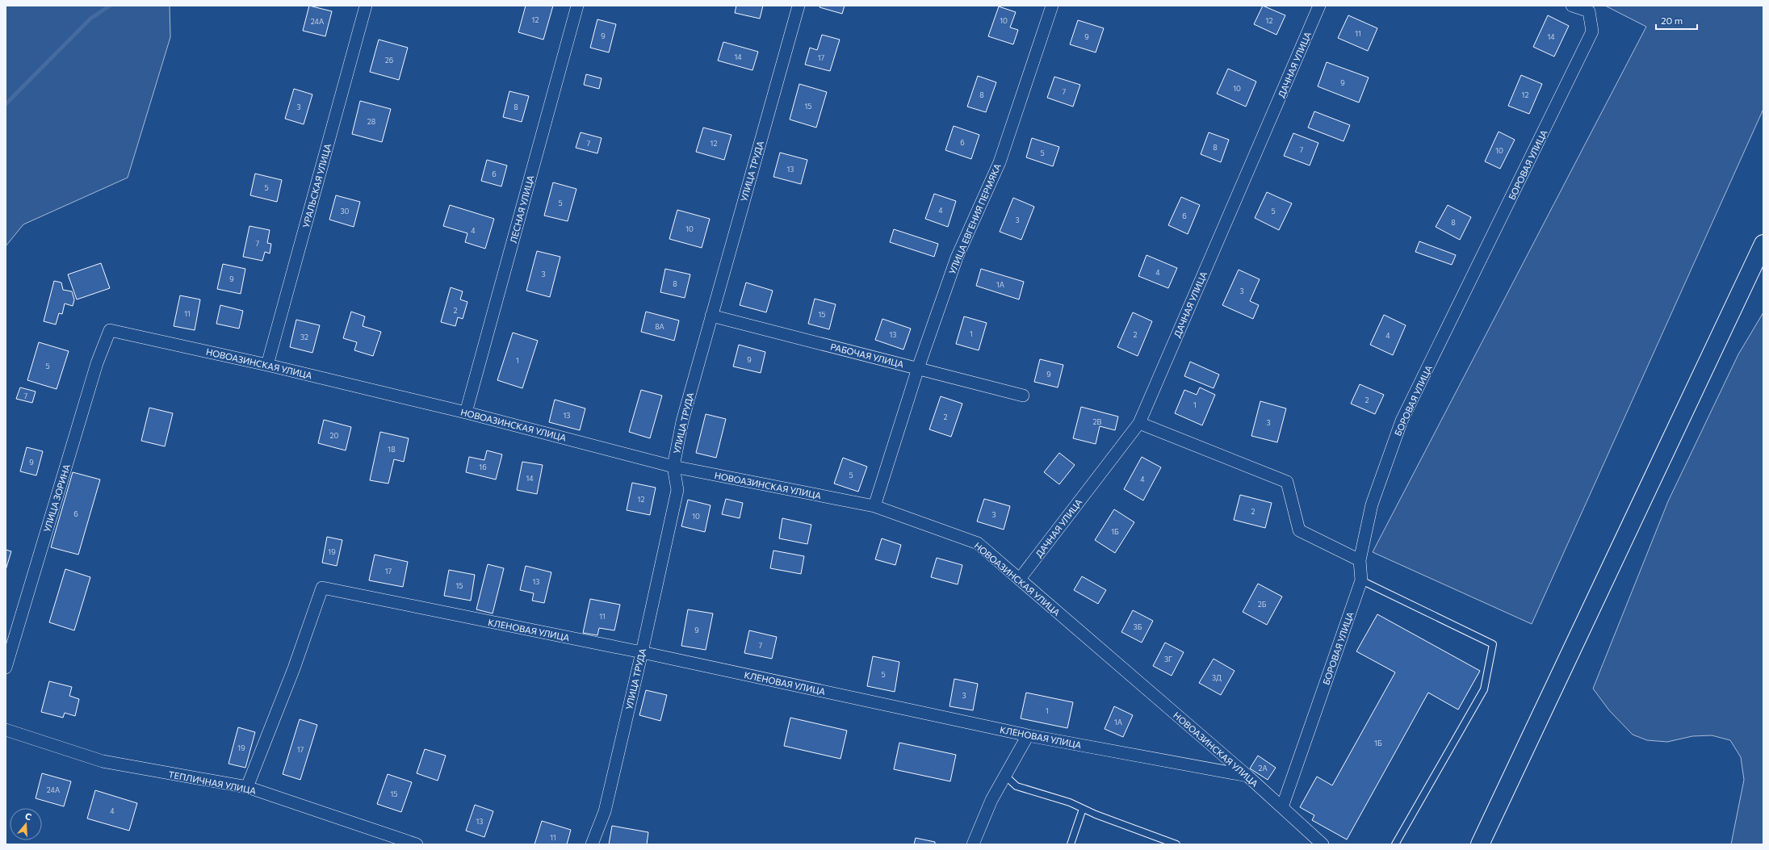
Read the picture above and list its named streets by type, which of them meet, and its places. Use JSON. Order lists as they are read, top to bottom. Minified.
{"streets":{"street":["ДАЧНАЯ УЛИЦА","БОРОВАЯ УЛИЦА","УЛИЦА ТРУДА","УРАЛЬСКАЯ УЛИЦА","ЛЕСНАЯ УЛИЦА","УЛИЦА ЕВГЕНИЯ ПЕРМЯКА","РАБОЧАЯ УЛИЦА","НОВОАЗИНСКАЯ УЛИЦА","УЛИЦА ЗОРИНА","КЛЕНОВАЯ УЛИЦА","ТЕПЛИЧНАЯ УЛИЦА"]},"crossings":[["ДАЧНАЯ УЛИЦА","НОВОАЗИНСКАЯ УЛИЦА"],["БОРОВАЯ УЛИЦА","НОВОАЗИНСКАЯ УЛИЦА"],["УЛИЦА ТРУДА","РАБОЧАЯ УЛИЦА"],["УЛИЦА ТРУДА","НОВОАЗИНСКАЯ УЛИЦА"],["УЛИЦА ТРУДА","КЛЕНОВАЯ УЛИЦА"],["УРАЛЬСКАЯ УЛИЦА","НОВОАЗИНСКАЯ УЛИЦА"],["ЛЕСНАЯ УЛИЦА","НОВОАЗИНСКАЯ УЛИЦА"],["УЛИЦА ЕВГЕНИЯ ПЕРМЯКА","РАБОЧАЯ УЛИЦА"],["УЛИЦА ЕВГЕНИЯ ПЕРМЯКА","НОВОАЗИНСКАЯ УЛИЦА"],["НОВОАЗИНСКАЯ УЛИЦА","УЛИЦА ЗОРИНА"],["НОВОАЗИНСКАЯ УЛИЦА","КЛЕНОВАЯ УЛИЦА"],["КЛЕНОВАЯ УЛИЦА","ТЕПЛИЧНАЯ УЛИЦА"]],"house_numbers":["12","10","12","24А","11","9","9","14","14","17","26","9","10","7","8","12","15","3","8","28","6","7","12","8","7","10","5","13","6","5","5","4","30","5","6","3","8","10","4","7","4","3","9","8","1А","3","2","11","15","8А","1","13","2","4","32","9","1","5","9","7","2","1","13","2","2В","3","20","18","9","16","5","14","4","12","2","6","3","10","1Б","19","17","13","15","2Б","11","3Б","9","7","3Г","5","3Д","3","1","1А","1Б","19","17","2А","24А","15","4","13","11"],"scale_bar":"20 m","north":"top"}
